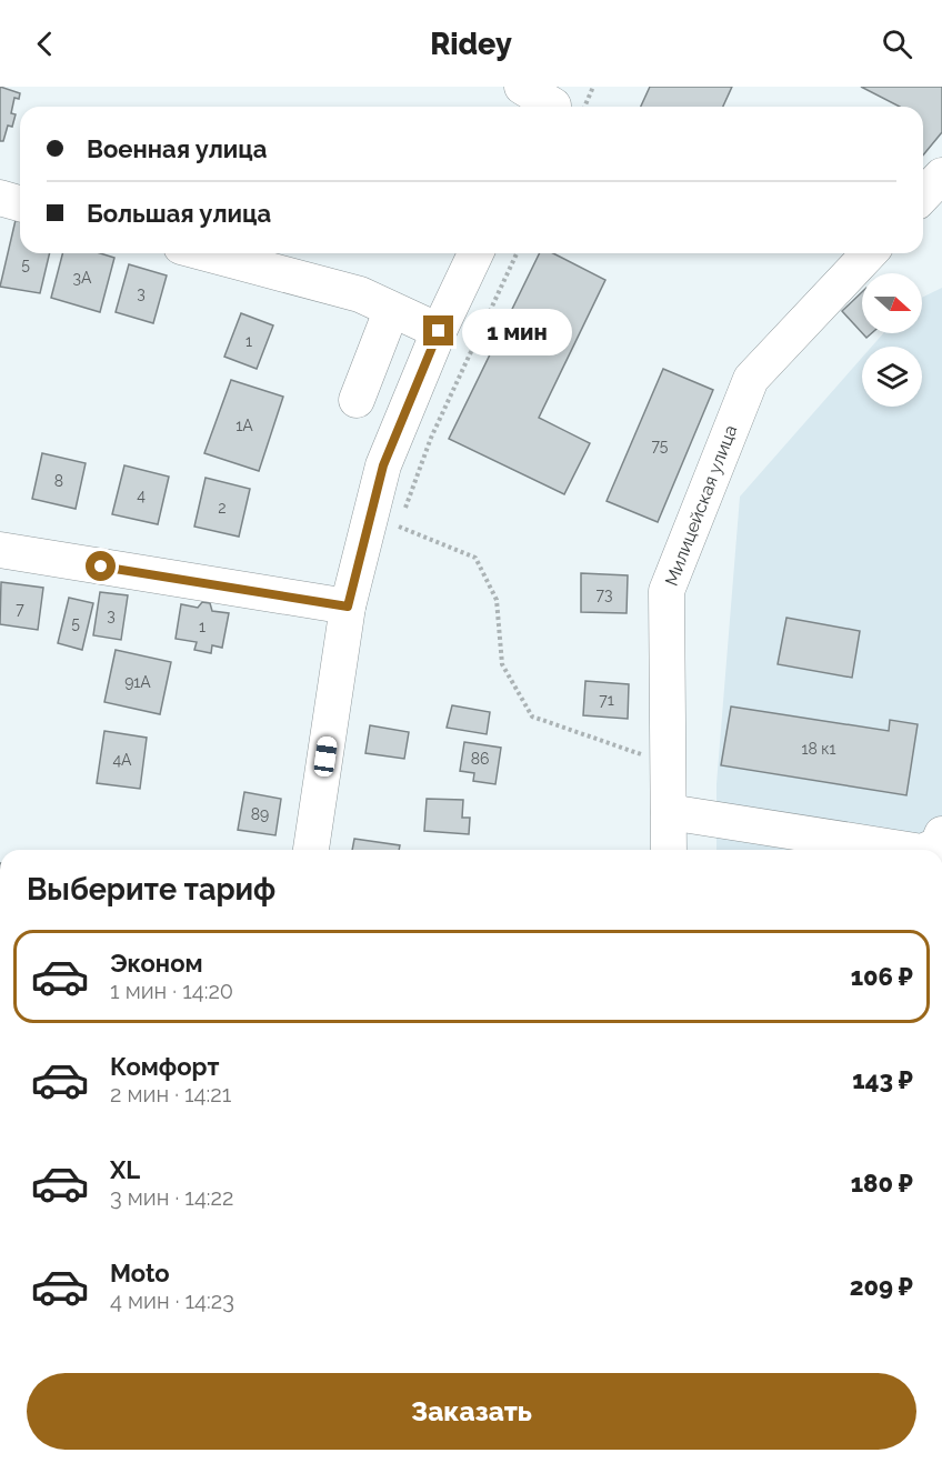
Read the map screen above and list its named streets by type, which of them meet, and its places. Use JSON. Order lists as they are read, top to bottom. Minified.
{"streets":{"street":["Милицейская улица"]},"house_numbers":["5","3А","3","1","1А","75","8","4","2","73","7","3","5","1","91А","71","18 к1","86","4А","89"],"north":"right","page":{"header":"Ridey","banner":["Военная улица","Большая улица"],"bubble":"1 мин","heading":"Выберите тариф","list":[{"name":"Эконом","note":"1 мин · 14:20","value":"106 ₽"},{"name":"Комфорт","note":"2 мин · 14:21","value":"143 ₽"},{"name":"XL","note":"3 мин · 14:22","value":"180 ₽"},{"name":"Moto","note":"4 мин · 14:23","value":"209 ₽"}],"buttons":"Заказать"}}
